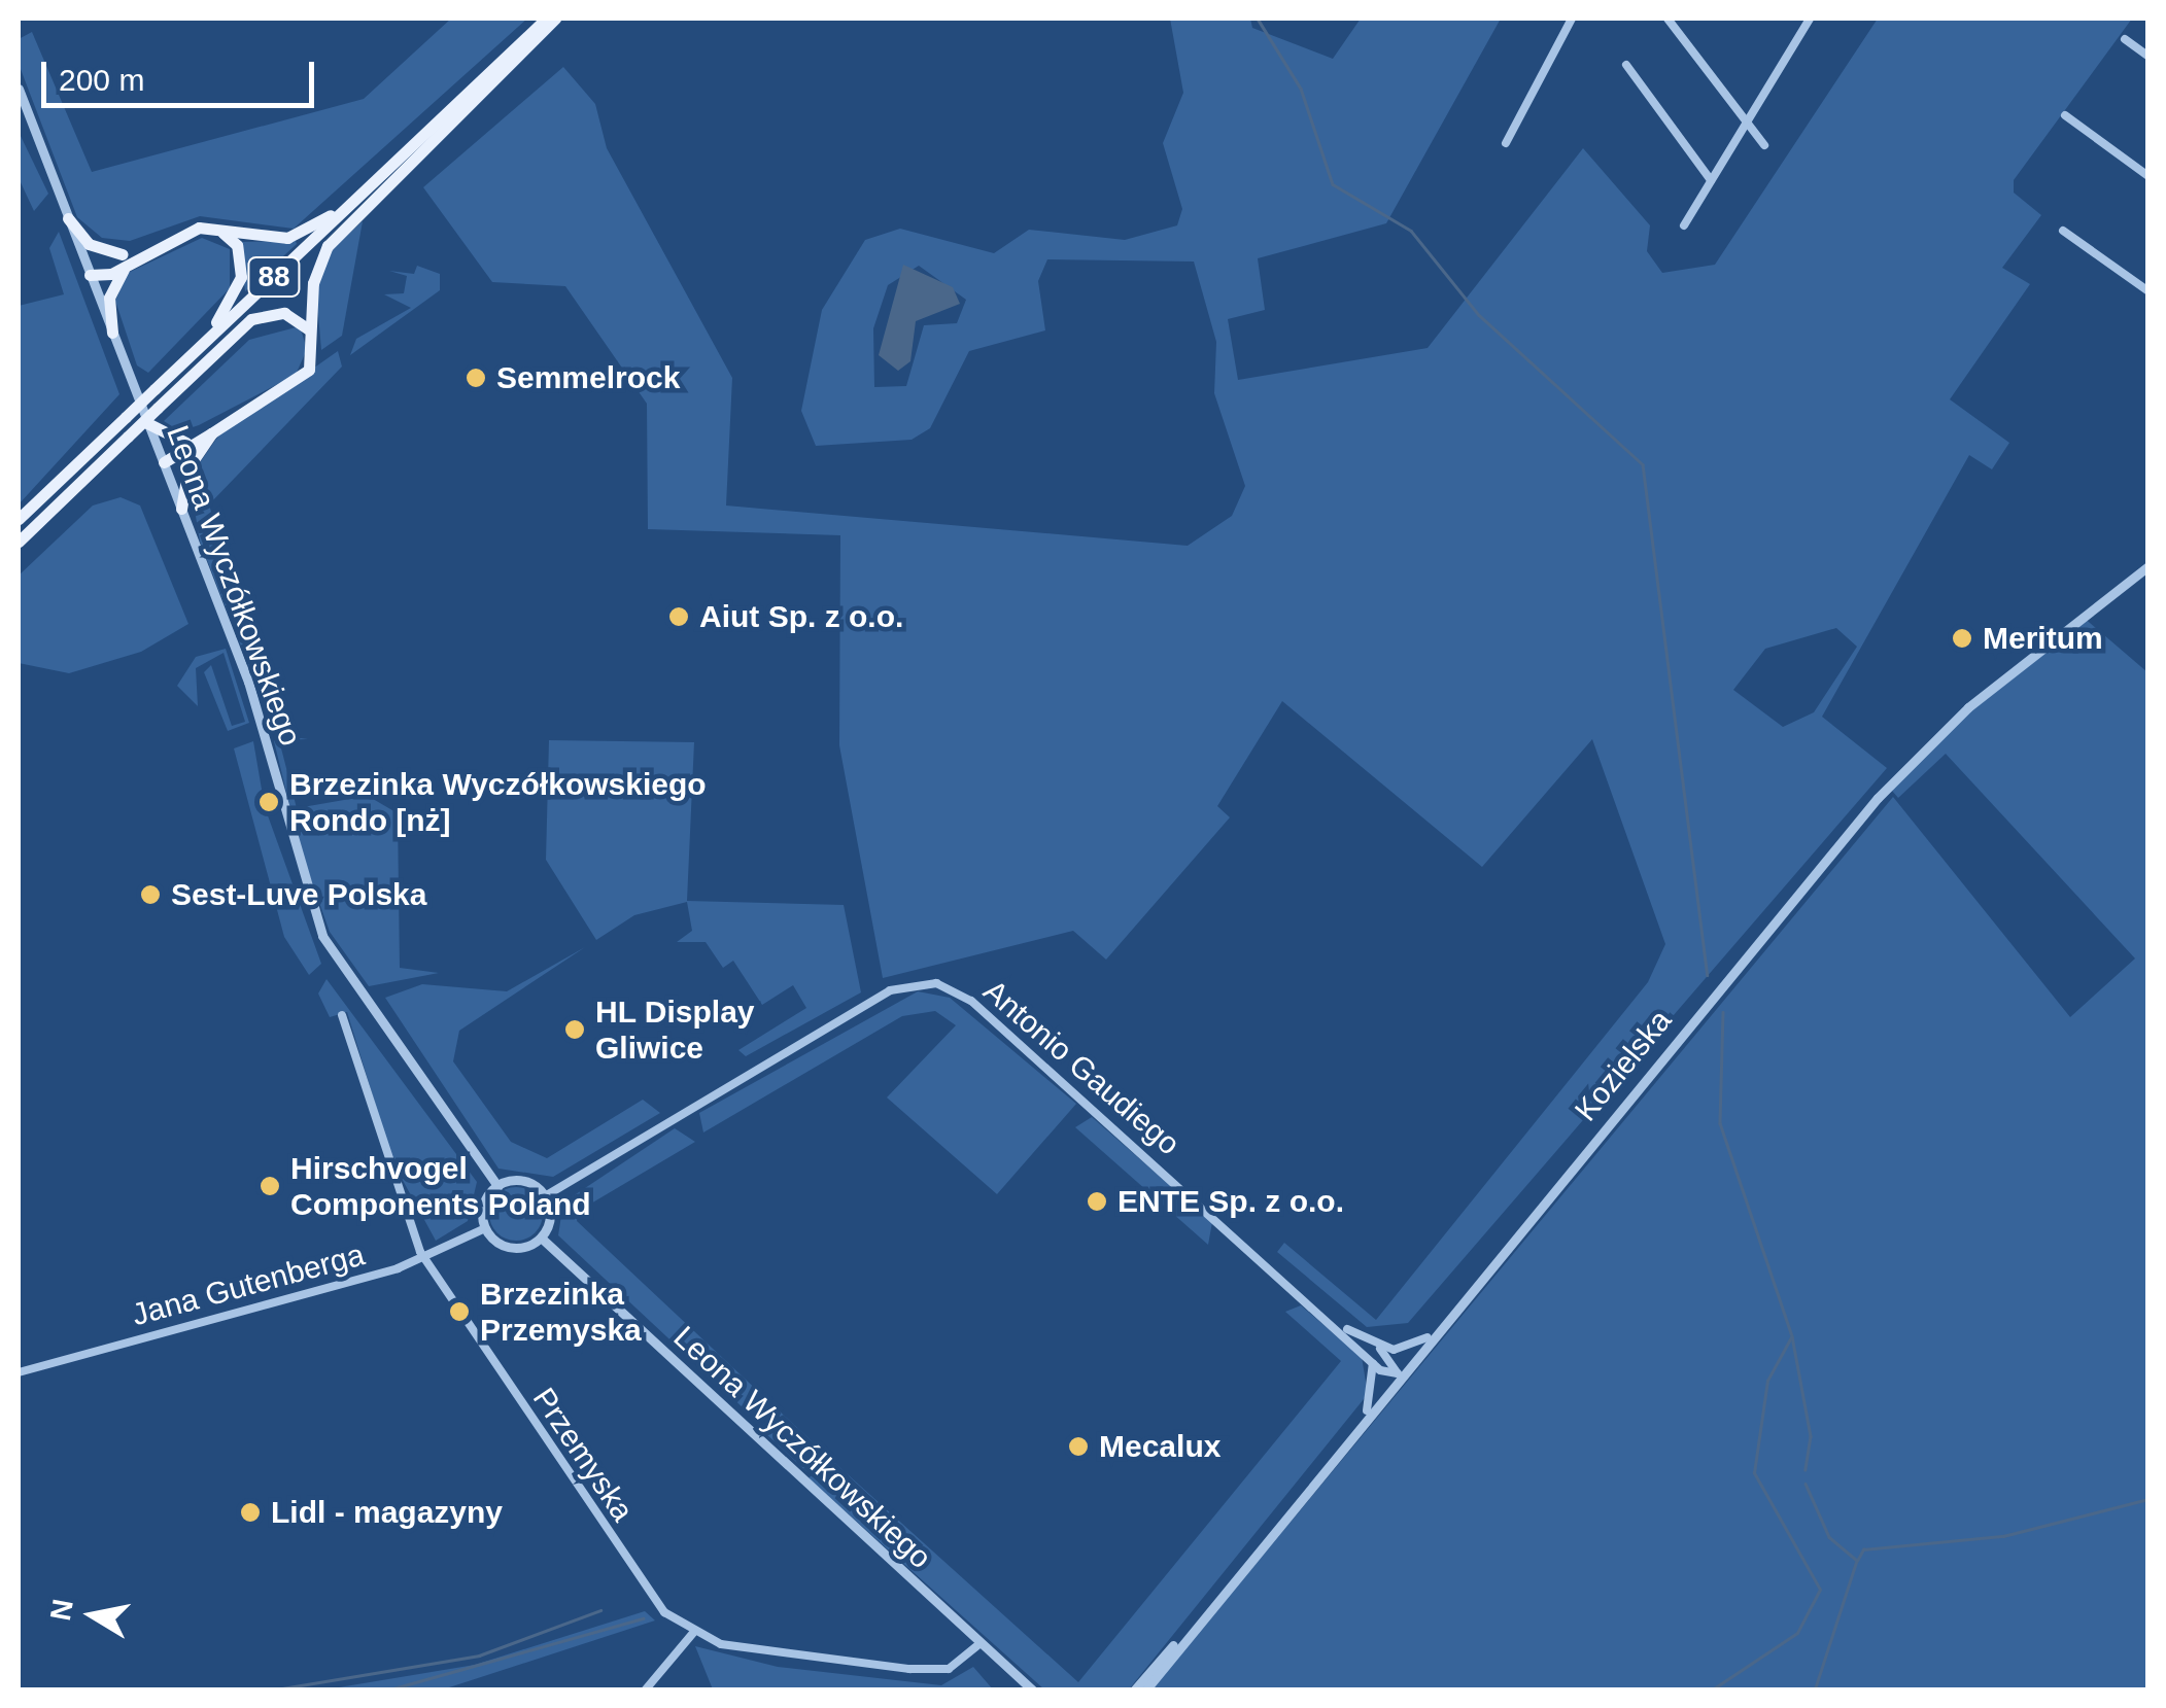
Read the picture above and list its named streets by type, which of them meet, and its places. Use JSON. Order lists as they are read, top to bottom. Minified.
{"streets":{"main road":["88"],"street":["Leona Wyczółkowskiego","Kozielska","Antonio Gaudiego","Jana Gutenberga","Przemyska"]},"crossings":[["Leona Wyczółkowskiego","Antonio Gaudiego"],["Leona Wyczółkowskiego","Jana Gutenberga"],["Leona Wyczółkowskiego","Przemyska"],["Kozielska","Antonio Gaudiego"],["Antonio Gaudiego","Jana Gutenberga"],["Jana Gutenberga","Przemyska"]],"places":["Semmelrock","Aiut Sp. z o.o.","Meritum","Brzezinka Wyczółkowskiego Rondo [nż]","Sest-Luve Polska","HL Display Gliwice","Hirschvogel Components Poland","ENTE Sp. z o.o.","Brzezinka Przemyska","Mecalux","Lidl - magazyny"],"scale_bar":"200 m","north":"left"}
